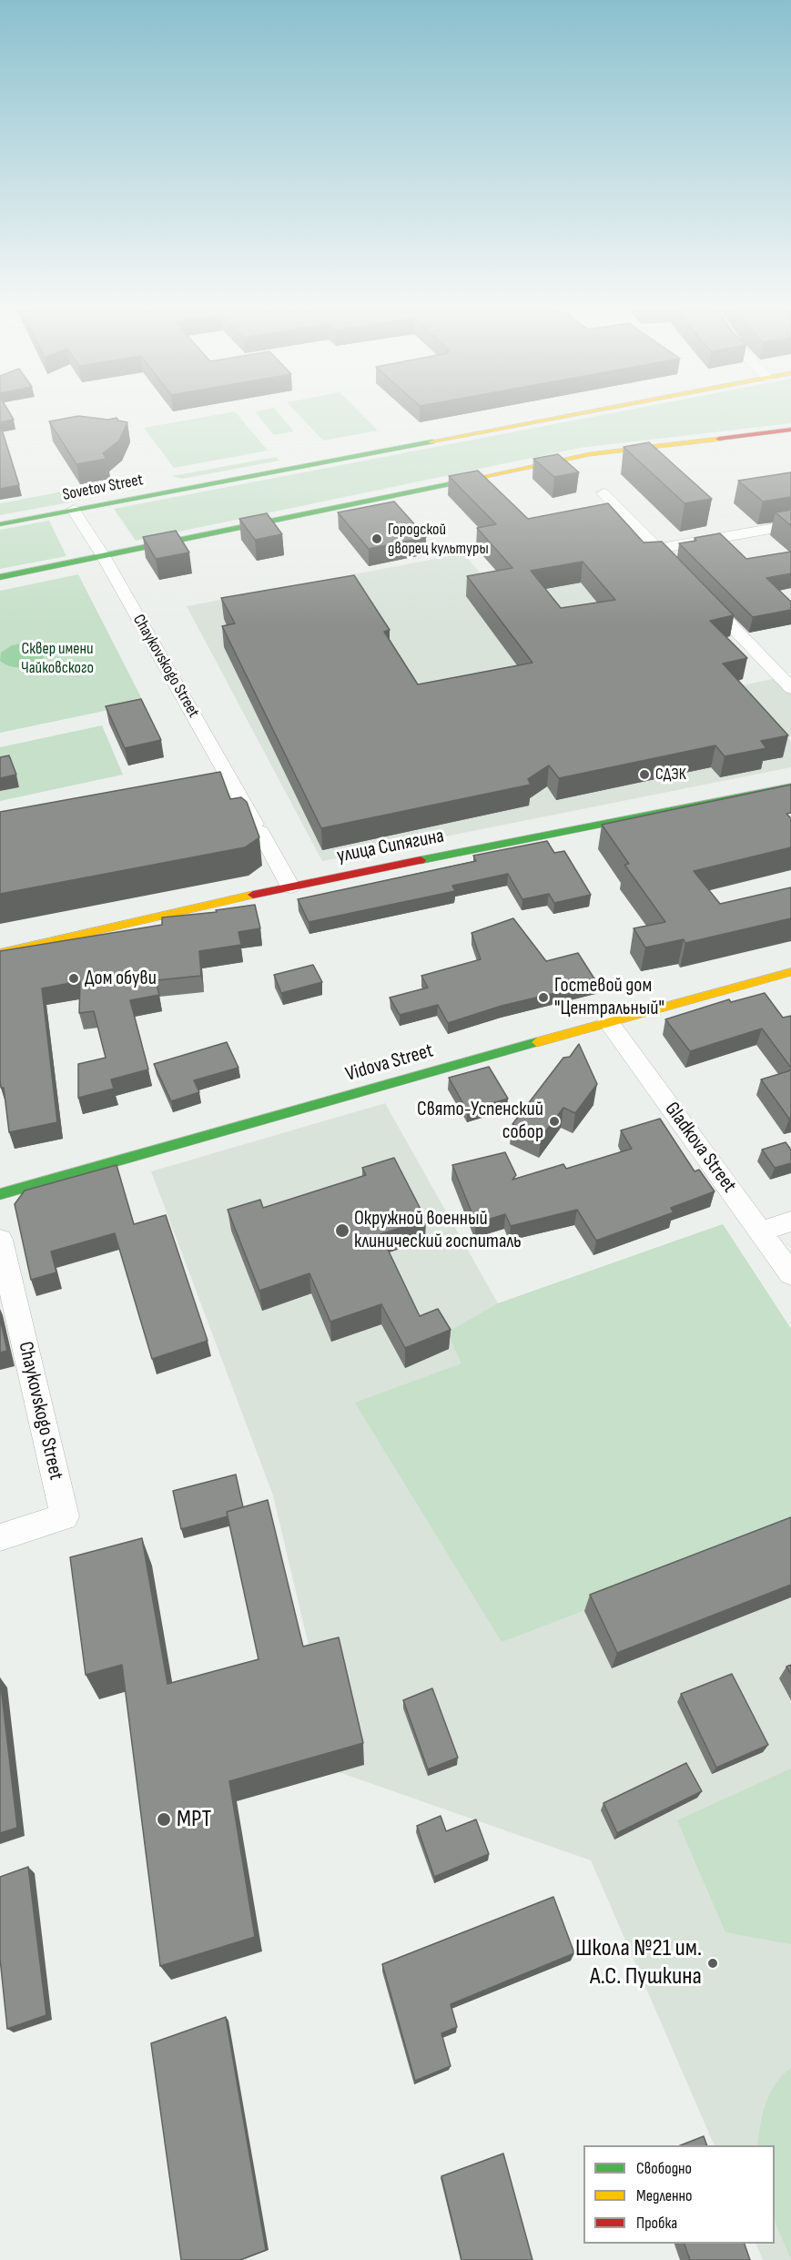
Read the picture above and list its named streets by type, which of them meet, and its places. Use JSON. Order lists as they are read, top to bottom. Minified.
{"streets":{"street":["Sovetov Street","Chaykovskogo Street","улица Сипягина","Vidova Street","Gladkova Street"]},"crossings":[["Sovetov Street","Chaykovskogo Street"],["Chaykovskogo Street","улица Сипягина"],["Vidova Street","Gladkova Street"]],"parks":["Сквер имени Чайковского"],"places":["Городской дворец культуры","СДЭК","Дом обуви","Гостевой дом \"Центральный\"","Свято-Успенский собор","Окружной военный клинический госпиталь","МРТ","Школа №21 им. А.С. Пушкина"],"legend":["Свободно","Медленно","Пробка"]}
